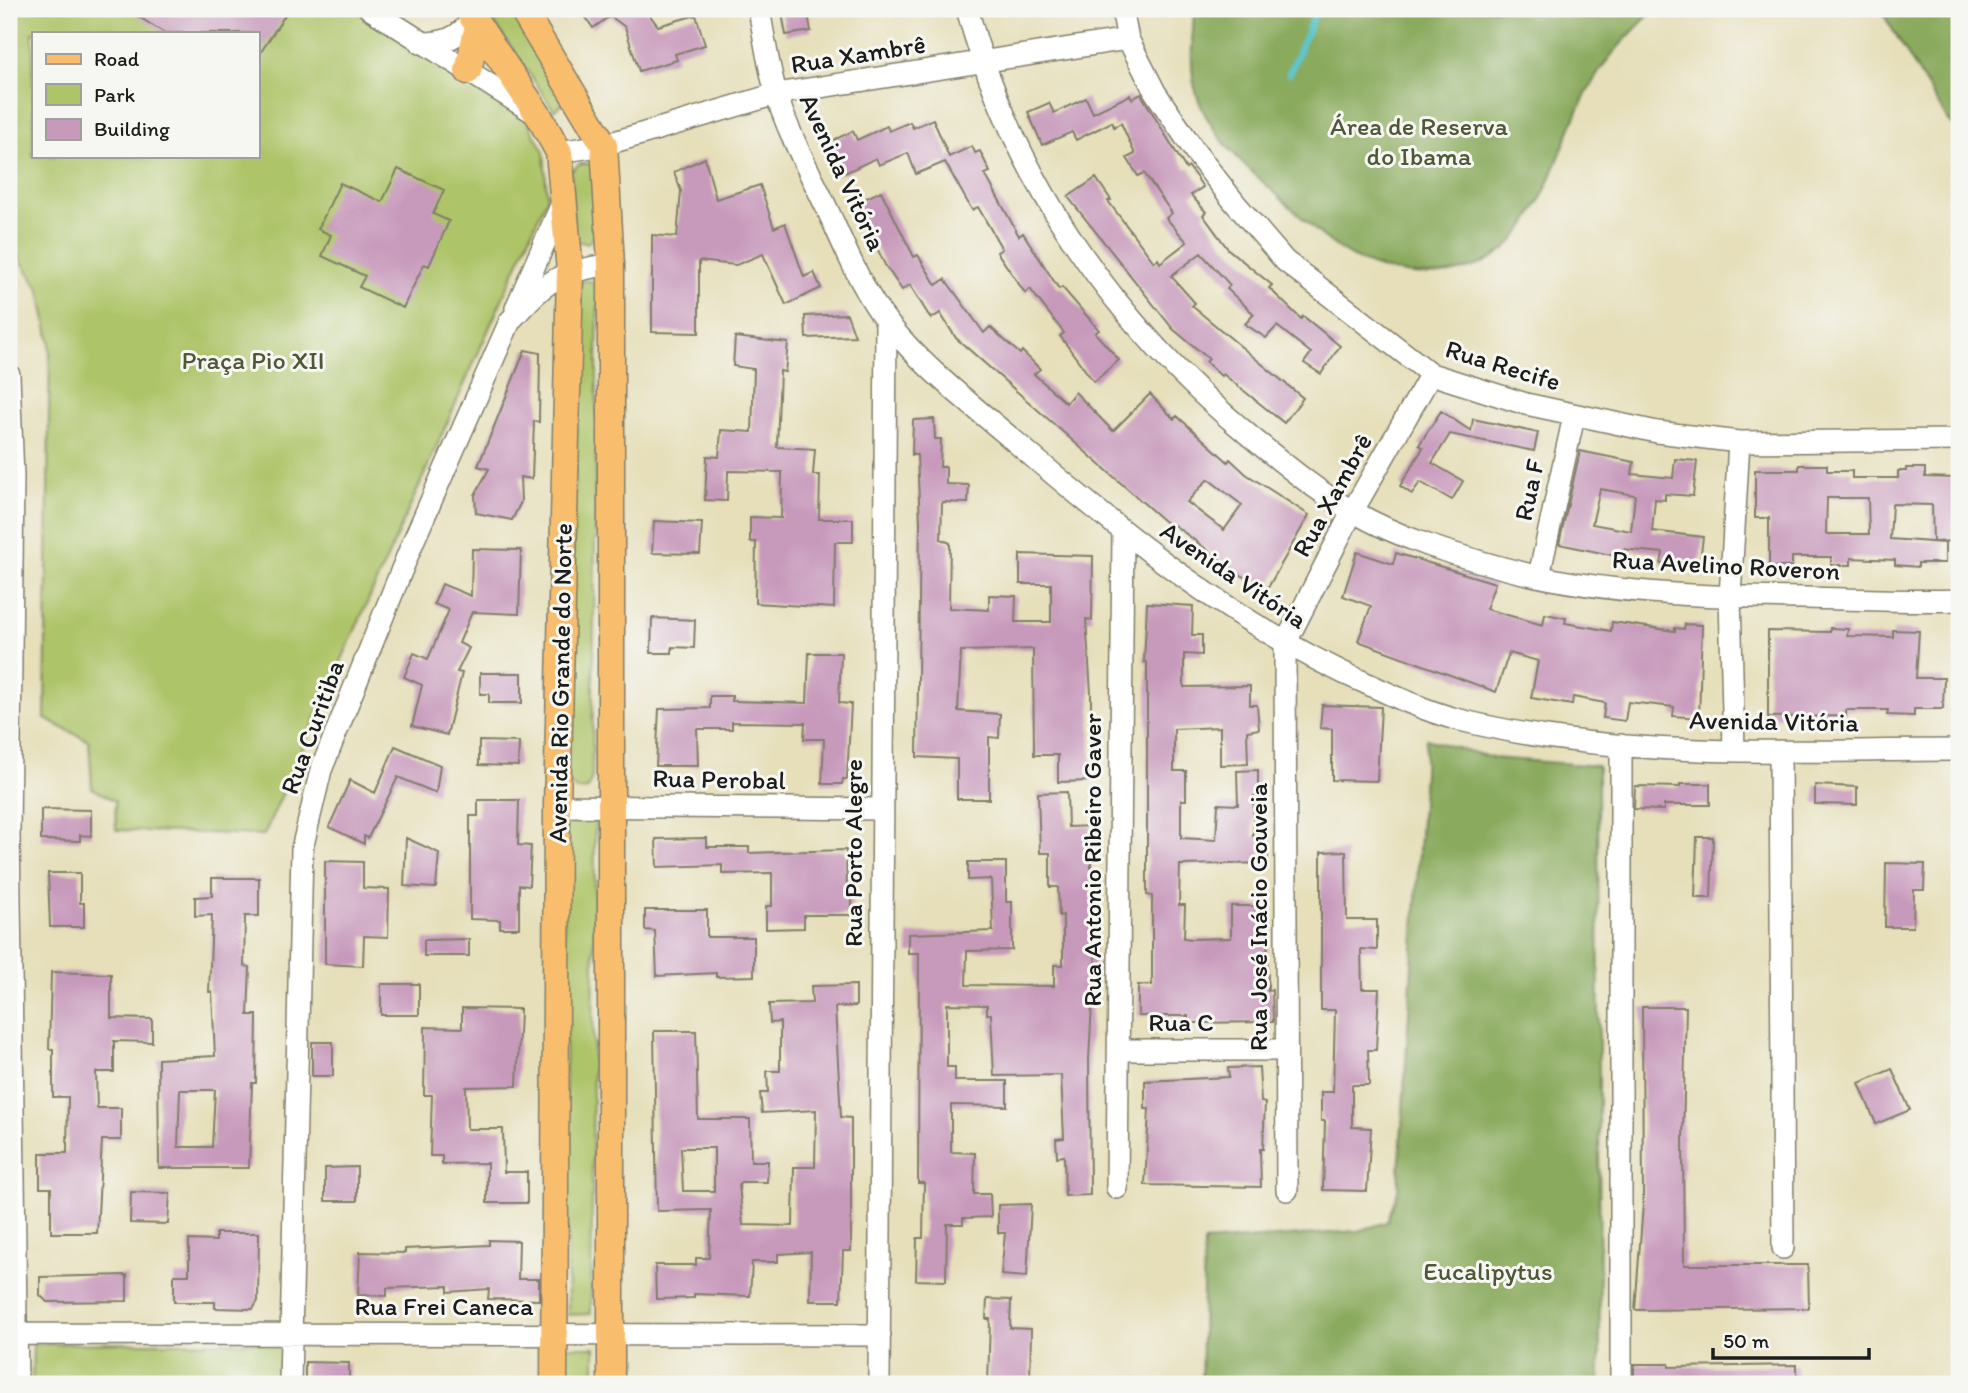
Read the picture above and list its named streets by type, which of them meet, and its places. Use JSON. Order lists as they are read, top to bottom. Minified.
{"streets":{"main road":["Avenida Rio Grande do Norte"],"street":["Rua Xambrê","Avenida Vitória","Rua Recife","Rua F","Rua Avelino Roveron","Rua Curitiba","Rua Perobal","Rua Porto Alegre","Rua Antonio Ribeiro Gaver","Rua José Inácio Gouveia","Rua C","Rua Frei Caneca"]},"crossings":[["Rua Xambrê","Avenida Vitória"],["Rua Xambrê","Rua Recife"],["Rua Xambrê","Rua Avelino Roveron"],["Rua Xambrê","Avenida Rio Grande do Norte"],["Rua Xambrê","Rua José Inácio Gouveia"],["Avenida Vitória","Rua Porto Alegre"],["Avenida Vitória","Rua Antonio Ribeiro Gaver"],["Avenida Vitória","Rua José Inácio Gouveia"],["Rua Recife","Rua F"],["Rua F","Rua Avelino Roveron"],["Avenida Rio Grande do Norte","Rua Curitiba"],["Avenida Rio Grande do Norte","Rua Perobal"],["Avenida Rio Grande do Norte","Rua Frei Caneca"],["Rua Curitiba","Rua Frei Caneca"],["Rua Perobal","Rua Porto Alegre"],["Rua Porto Alegre","Rua Frei Caneca"],["Rua Antonio Ribeiro Gaver","Rua C"],["Rua José Inácio Gouveia","Rua C"]],"parks":["Área de Reserva do Ibama","Praça Pio XII","Eucalipytus"],"legend":["Road","Park","Building"],"scale_bar":"50 m"}
